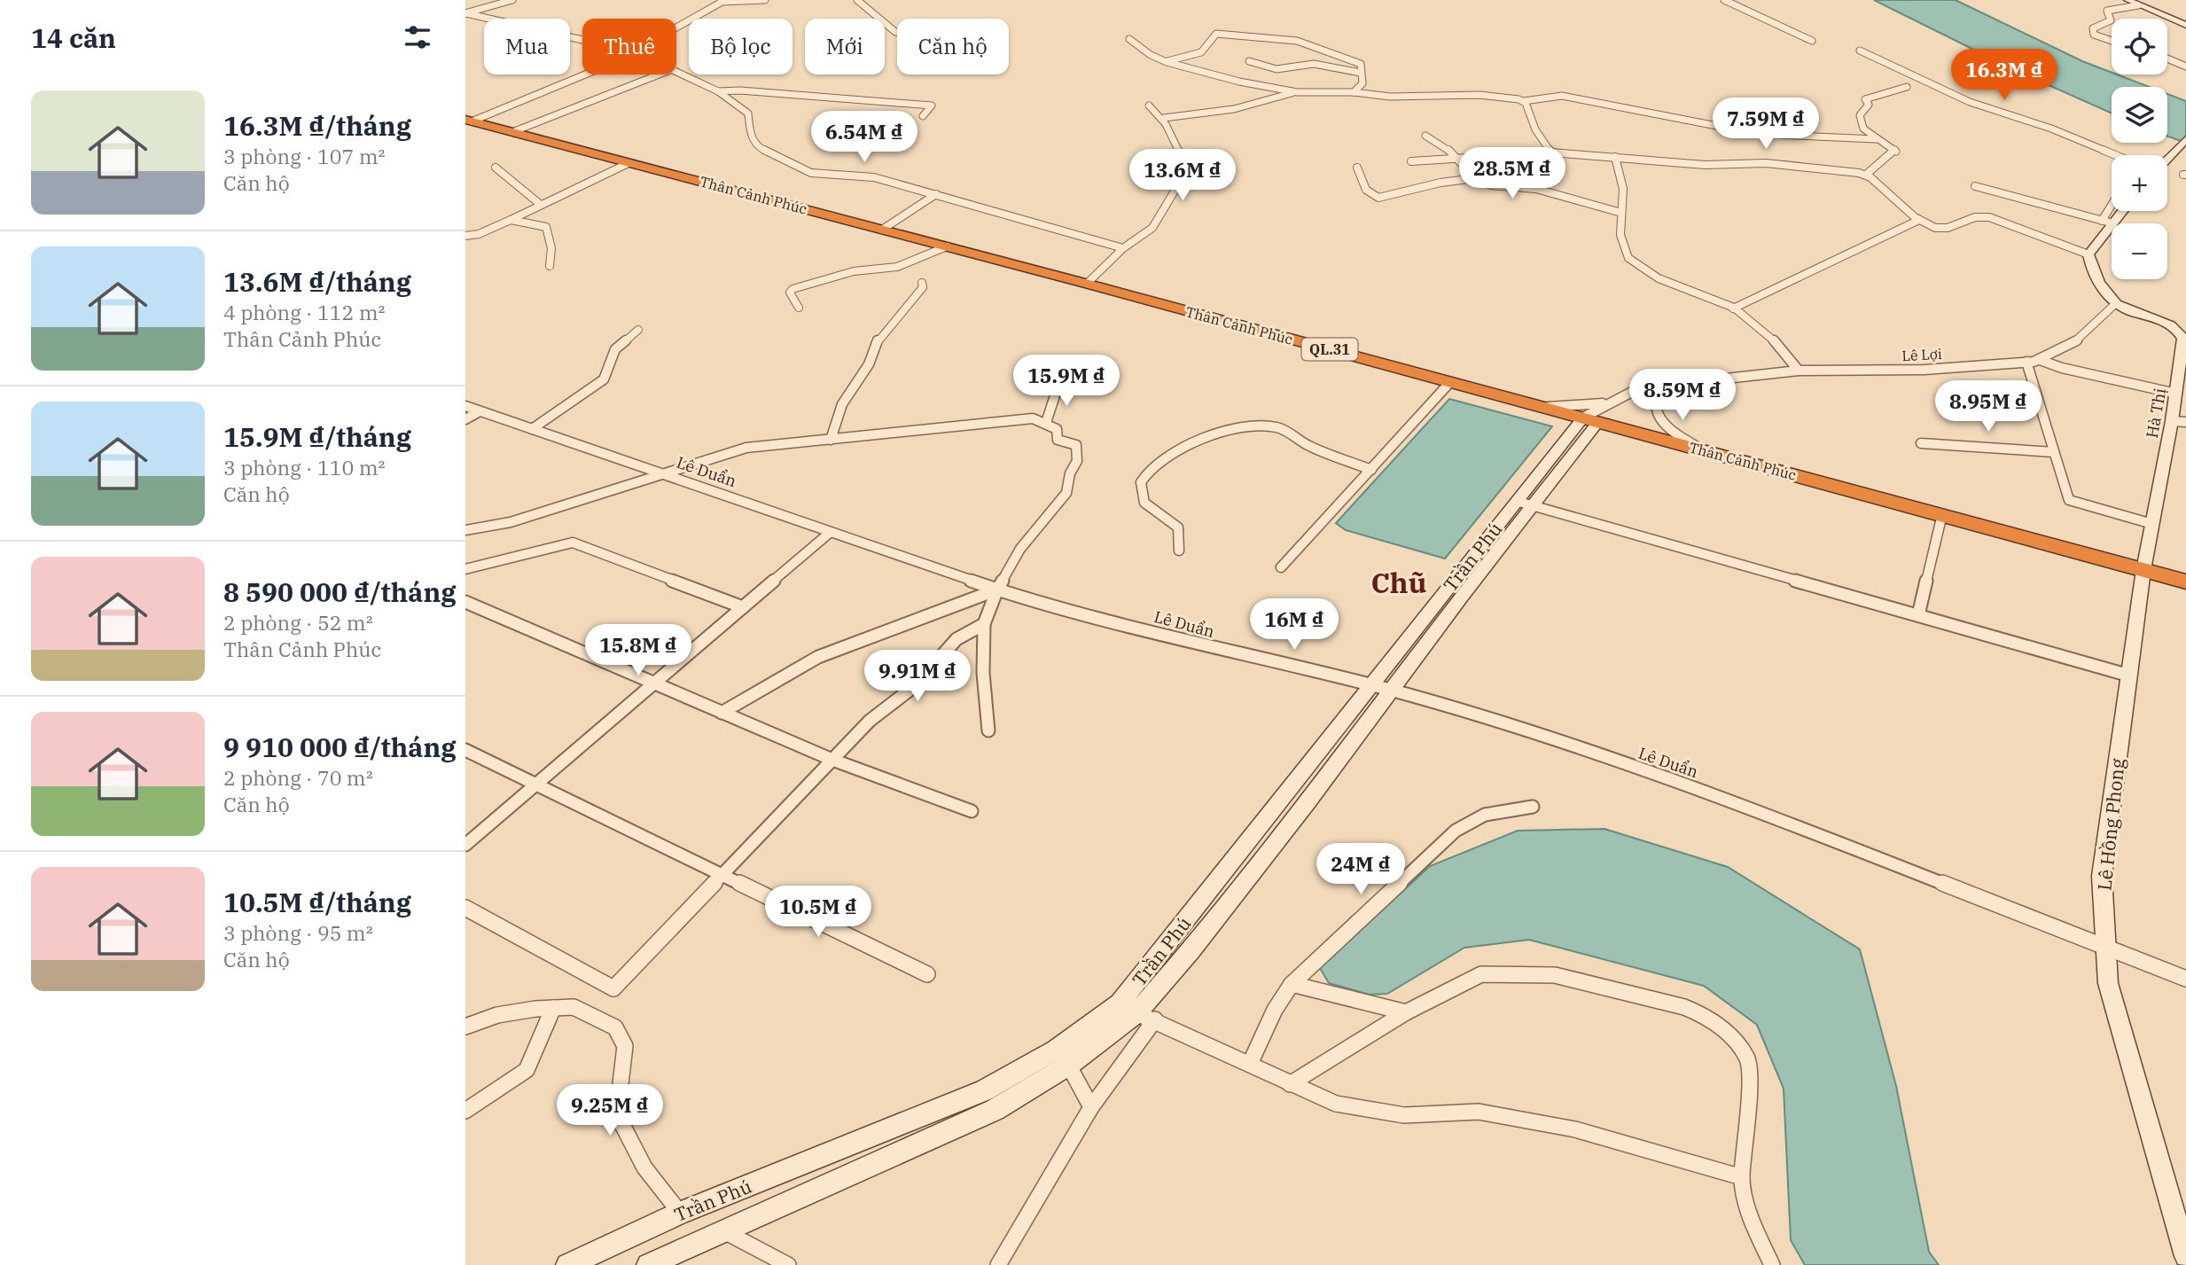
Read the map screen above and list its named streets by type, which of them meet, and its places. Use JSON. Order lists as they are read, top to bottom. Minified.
{"streets":{"highway":["Thân Cảnh Phúc","QL.31"],"main road":["Hà Thị","Trần Phú","Lê Hồng Phong"],"street":["Lê Lợi","Lê Duẩn"]},"crossings":[["Thân Cảnh Phúc","Hà Thị"],["Thân Cảnh Phúc","Trần Phú"],["Thân Cảnh Phúc","Lê Hồng Phong"],["Lê Lợi","Hà Thị"],["Hà Thị","Lê Hồng Phong"],["Lê Duẩn","Trần Phú"],["Lê Duẩn","Lê Hồng Phong"]],"districts":["Chũ"],"page":{"heading":"14 căn","map_buttons":["+","−"],"chip":["Mua","Thuê","Bộ lọc","Mới","Căn hộ"],"price":["16.3M ₫","7.59M ₫","6.54M ₫","28.5M ₫","13.6M ₫","15.9M ₫","8.59M ₫","8.95M ₫","16M ₫","15.8M ₫","9.91M ₫","24M ₫","10.5M ₫","9.25M ₫"],"list":[{"name":"16.3M ₫/tháng","note":"3 phòng · 107 m² · Căn hộ"},{"name":"13.6M ₫/tháng","note":"4 phòng · 112 m² · Thân Cảnh Phúc"},{"name":"15.9M ₫/tháng","note":"3 phòng · 110 m² · Căn hộ"},{"name":"8 590 000 ₫/tháng","note":"2 phòng · 52 m² · Thân Cảnh Phúc"},{"name":"9 910 000 ₫/tháng","note":"2 phòng · 70 m² · Căn hộ"},{"name":"10.5M ₫/tháng","note":"3 phòng · 95 m² · Căn hộ"}]}}
